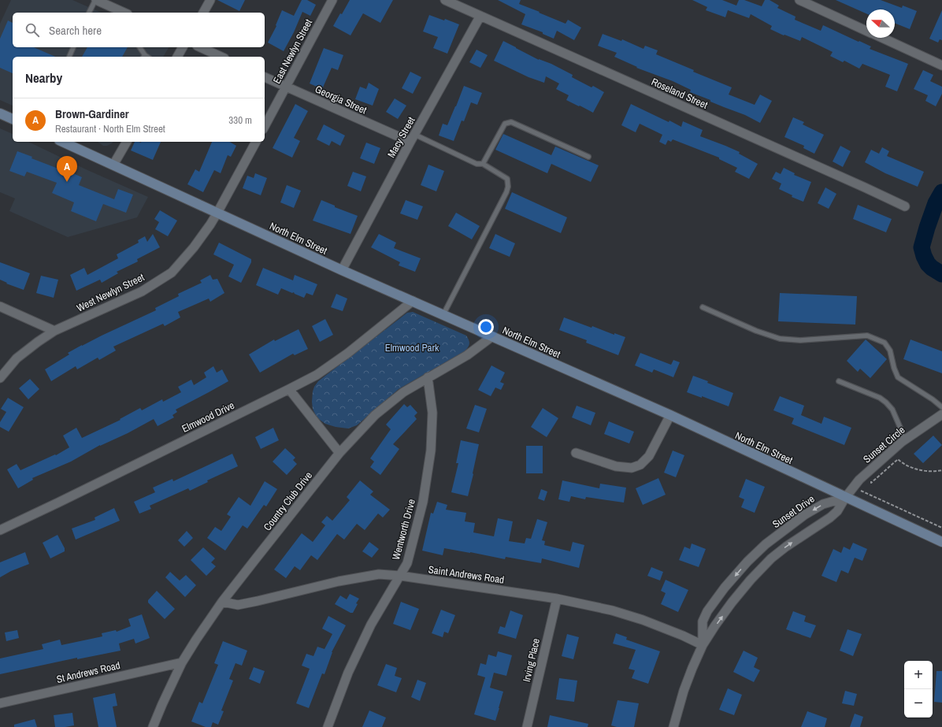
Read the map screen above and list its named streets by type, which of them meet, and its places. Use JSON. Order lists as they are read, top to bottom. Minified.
{"streets":{"main road":["North Elm Street"],"street":["East Newlyn Street","Roseland Street","Georgia Street","Macy Street","West Newlyn Street","Elmwood Drive","Sunset Circle","Country Club Drive","Sunset Drive","Wentworth Drive","Saint Andrews Road","Irving Place","St Andrews Road"]},"crossings":[["East Newlyn Street","Georgia Street"],["Roseland Street","Macy Street"],["Georgia Street","Macy Street"],["Macy Street","North Elm Street"],["North Elm Street","West Newlyn Street"],["North Elm Street","Elmwood Drive"],["North Elm Street","Sunset Circle"],["North Elm Street","Country Club Drive"],["North Elm Street","Sunset Drive"],["Sunset Circle","Sunset Drive"],["Country Club Drive","Wentworth Drive"],["Country Club Drive","Saint Andrews Road"],["Country Club Drive","St Andrews Road"],["Sunset Drive","Saint Andrews Road"],["Wentworth Drive","Saint Andrews Road"],["Saint Andrews Road","Irving Place"]],"parks":["Elmwood Park"],"north":"left","page":{"search":"Search here","heading":"Nearby","list":[{"mark":"A","name":"Brown-Gardiner","note":"Restaurant · North Elm Street","value":"330 m"}],"pins":"A","map_buttons":["+","−"]}}
